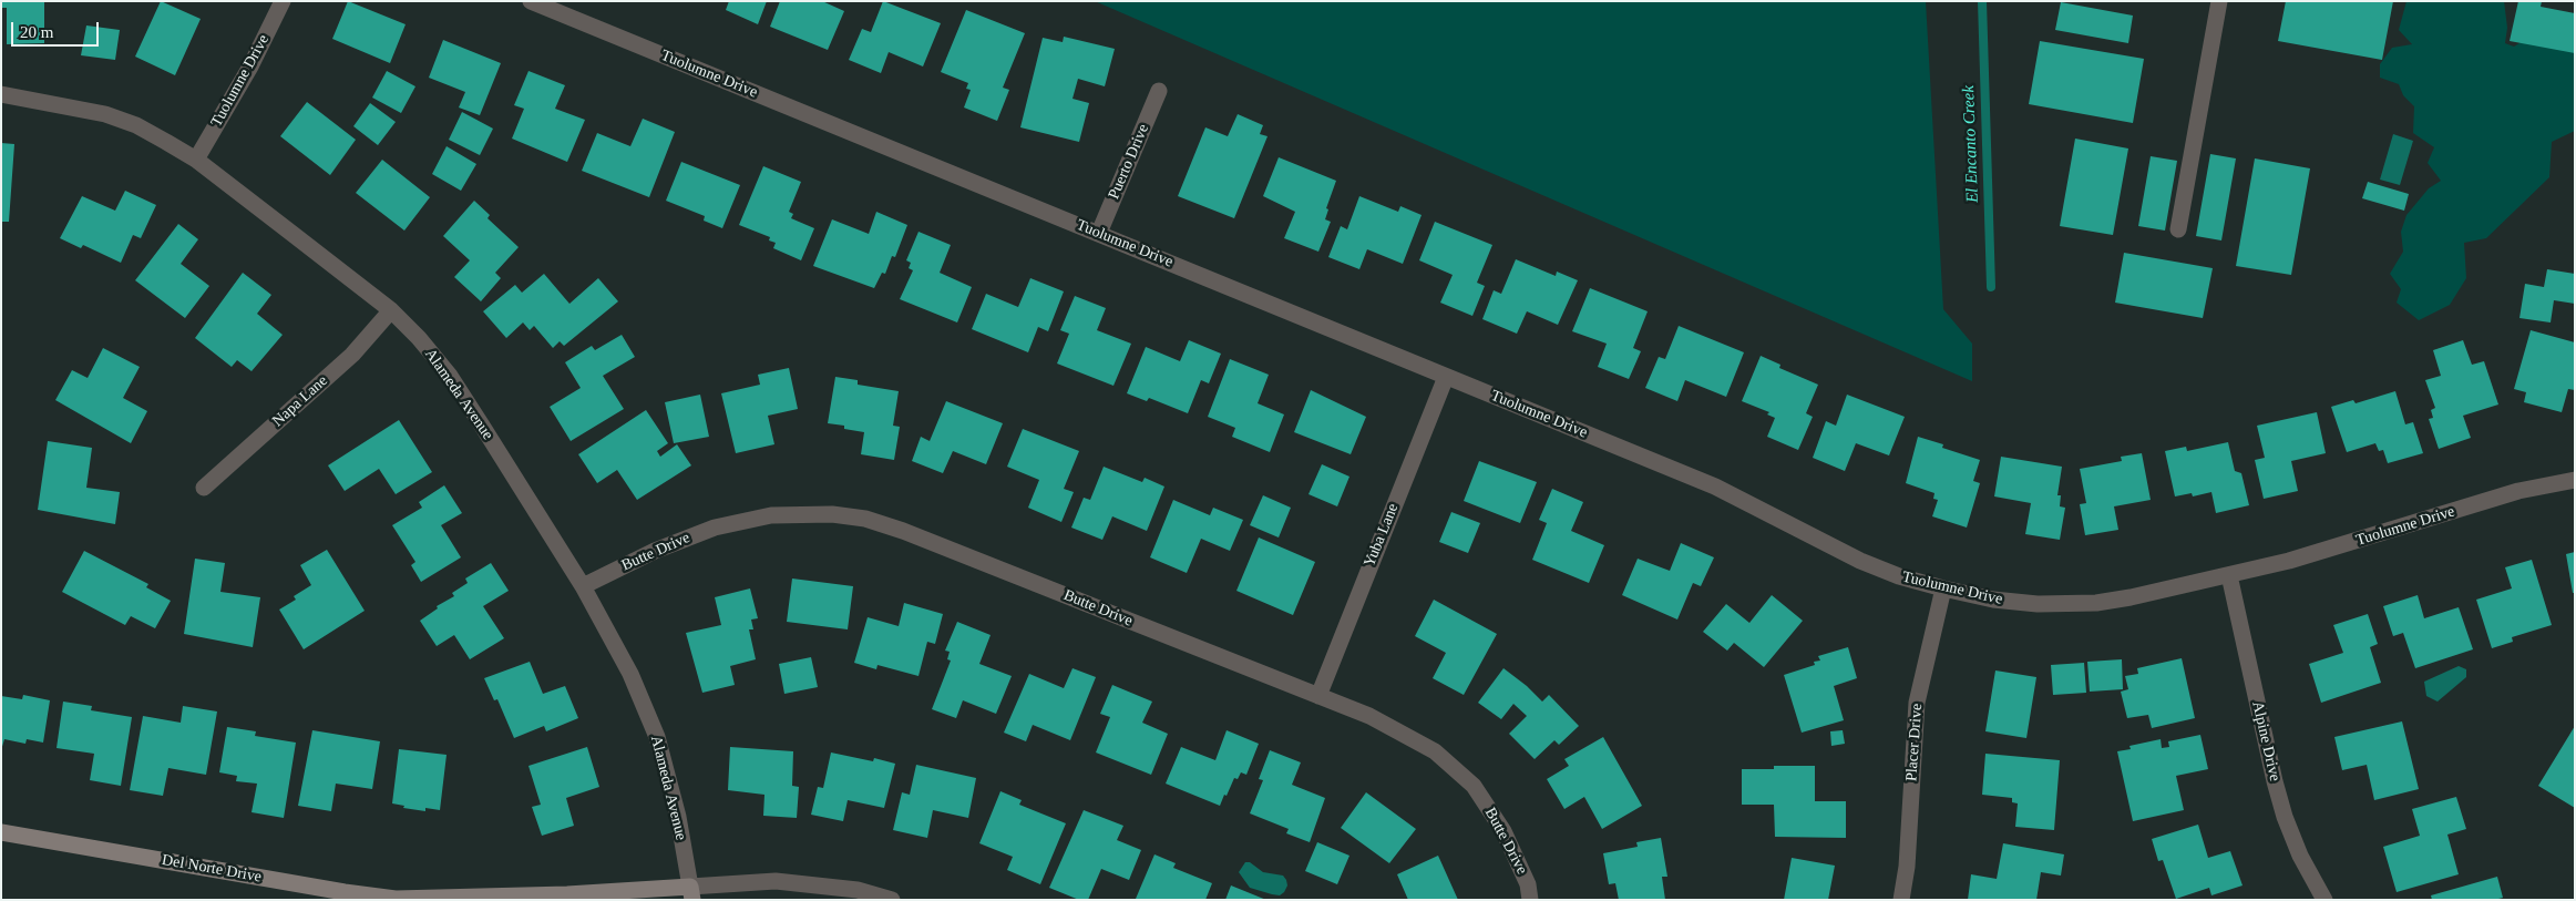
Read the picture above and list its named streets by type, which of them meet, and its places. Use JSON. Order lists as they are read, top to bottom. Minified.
{"streets":{"street":["Tuolumne Drive","Puerto Drive","Alameda Avenue","Napa Lane","Yuba Lane","Butte Drive","Alpine Drive","Placer Drive","Del Norte Drive"]},"crossings":[["Tuolumne Drive","Puerto Drive"],["Tuolumne Drive","Alameda Avenue"],["Tuolumne Drive","Yuba Lane"],["Tuolumne Drive","Alpine Drive"],["Tuolumne Drive","Placer Drive"],["Alameda Avenue","Napa Lane"],["Alameda Avenue","Butte Drive"],["Alameda Avenue","Del Norte Drive"],["Yuba Lane","Butte Drive"]],"water":["El Encanto Creek"],"scale_bar":"20 m"}
